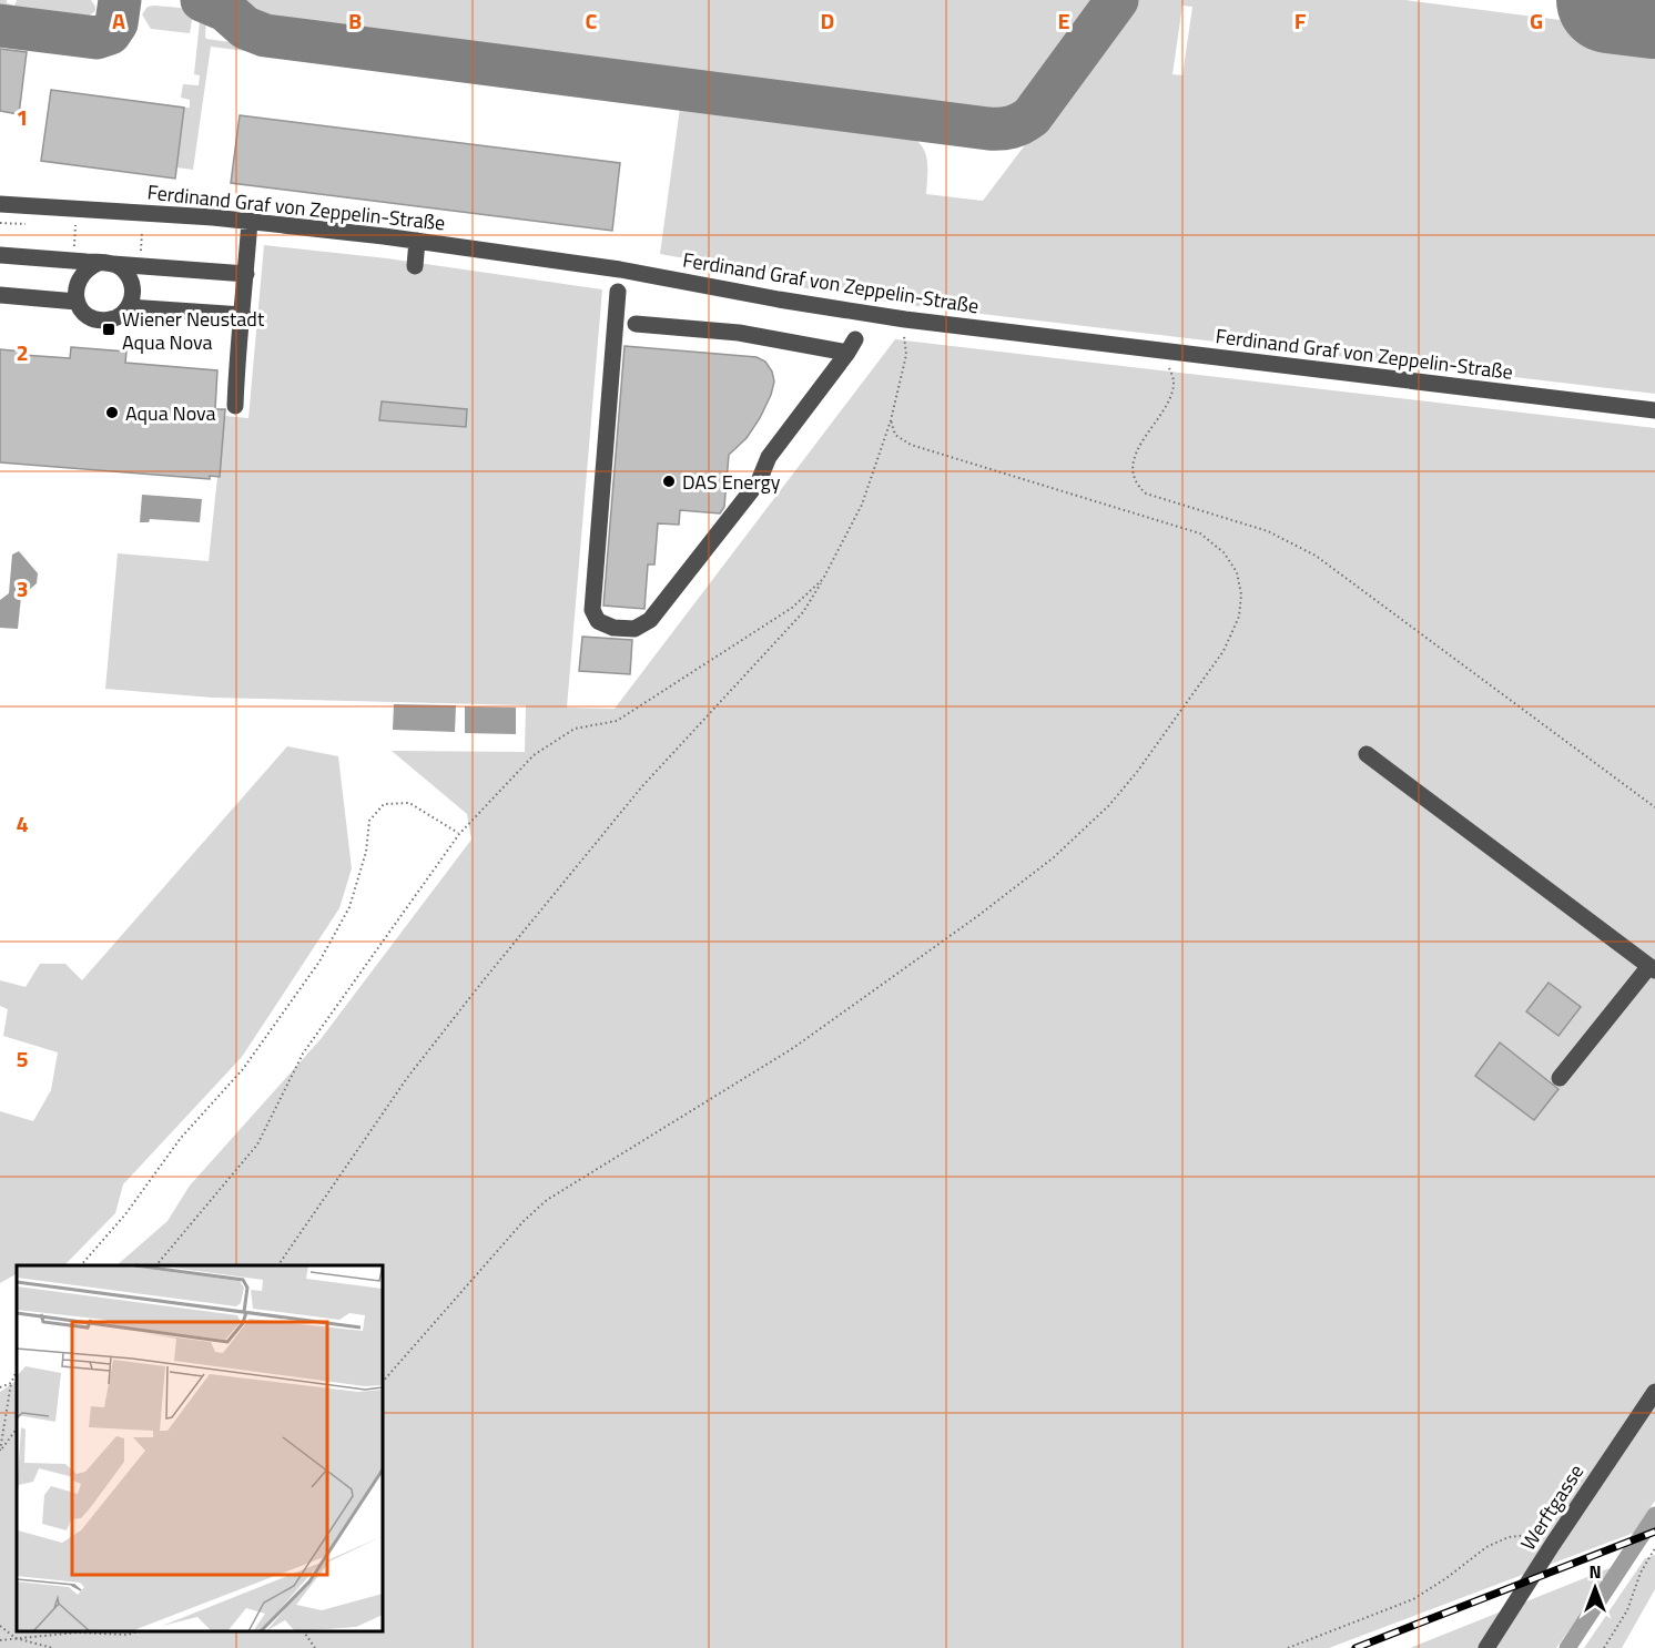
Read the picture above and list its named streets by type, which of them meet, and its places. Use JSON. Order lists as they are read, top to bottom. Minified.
{"streets":{"street":["Ferdinand Graf von Zeppelin-Straße","Werftgasse"]},"places":{"transit":["Wiener Neustadt Aqua Nova"],"other":["Aqua Nova","DAS Energy"]},"north":"top","grid":{"columns":["A","B","C","D","E","F","G"],"rows":["1","2","3","4","5"]}}
